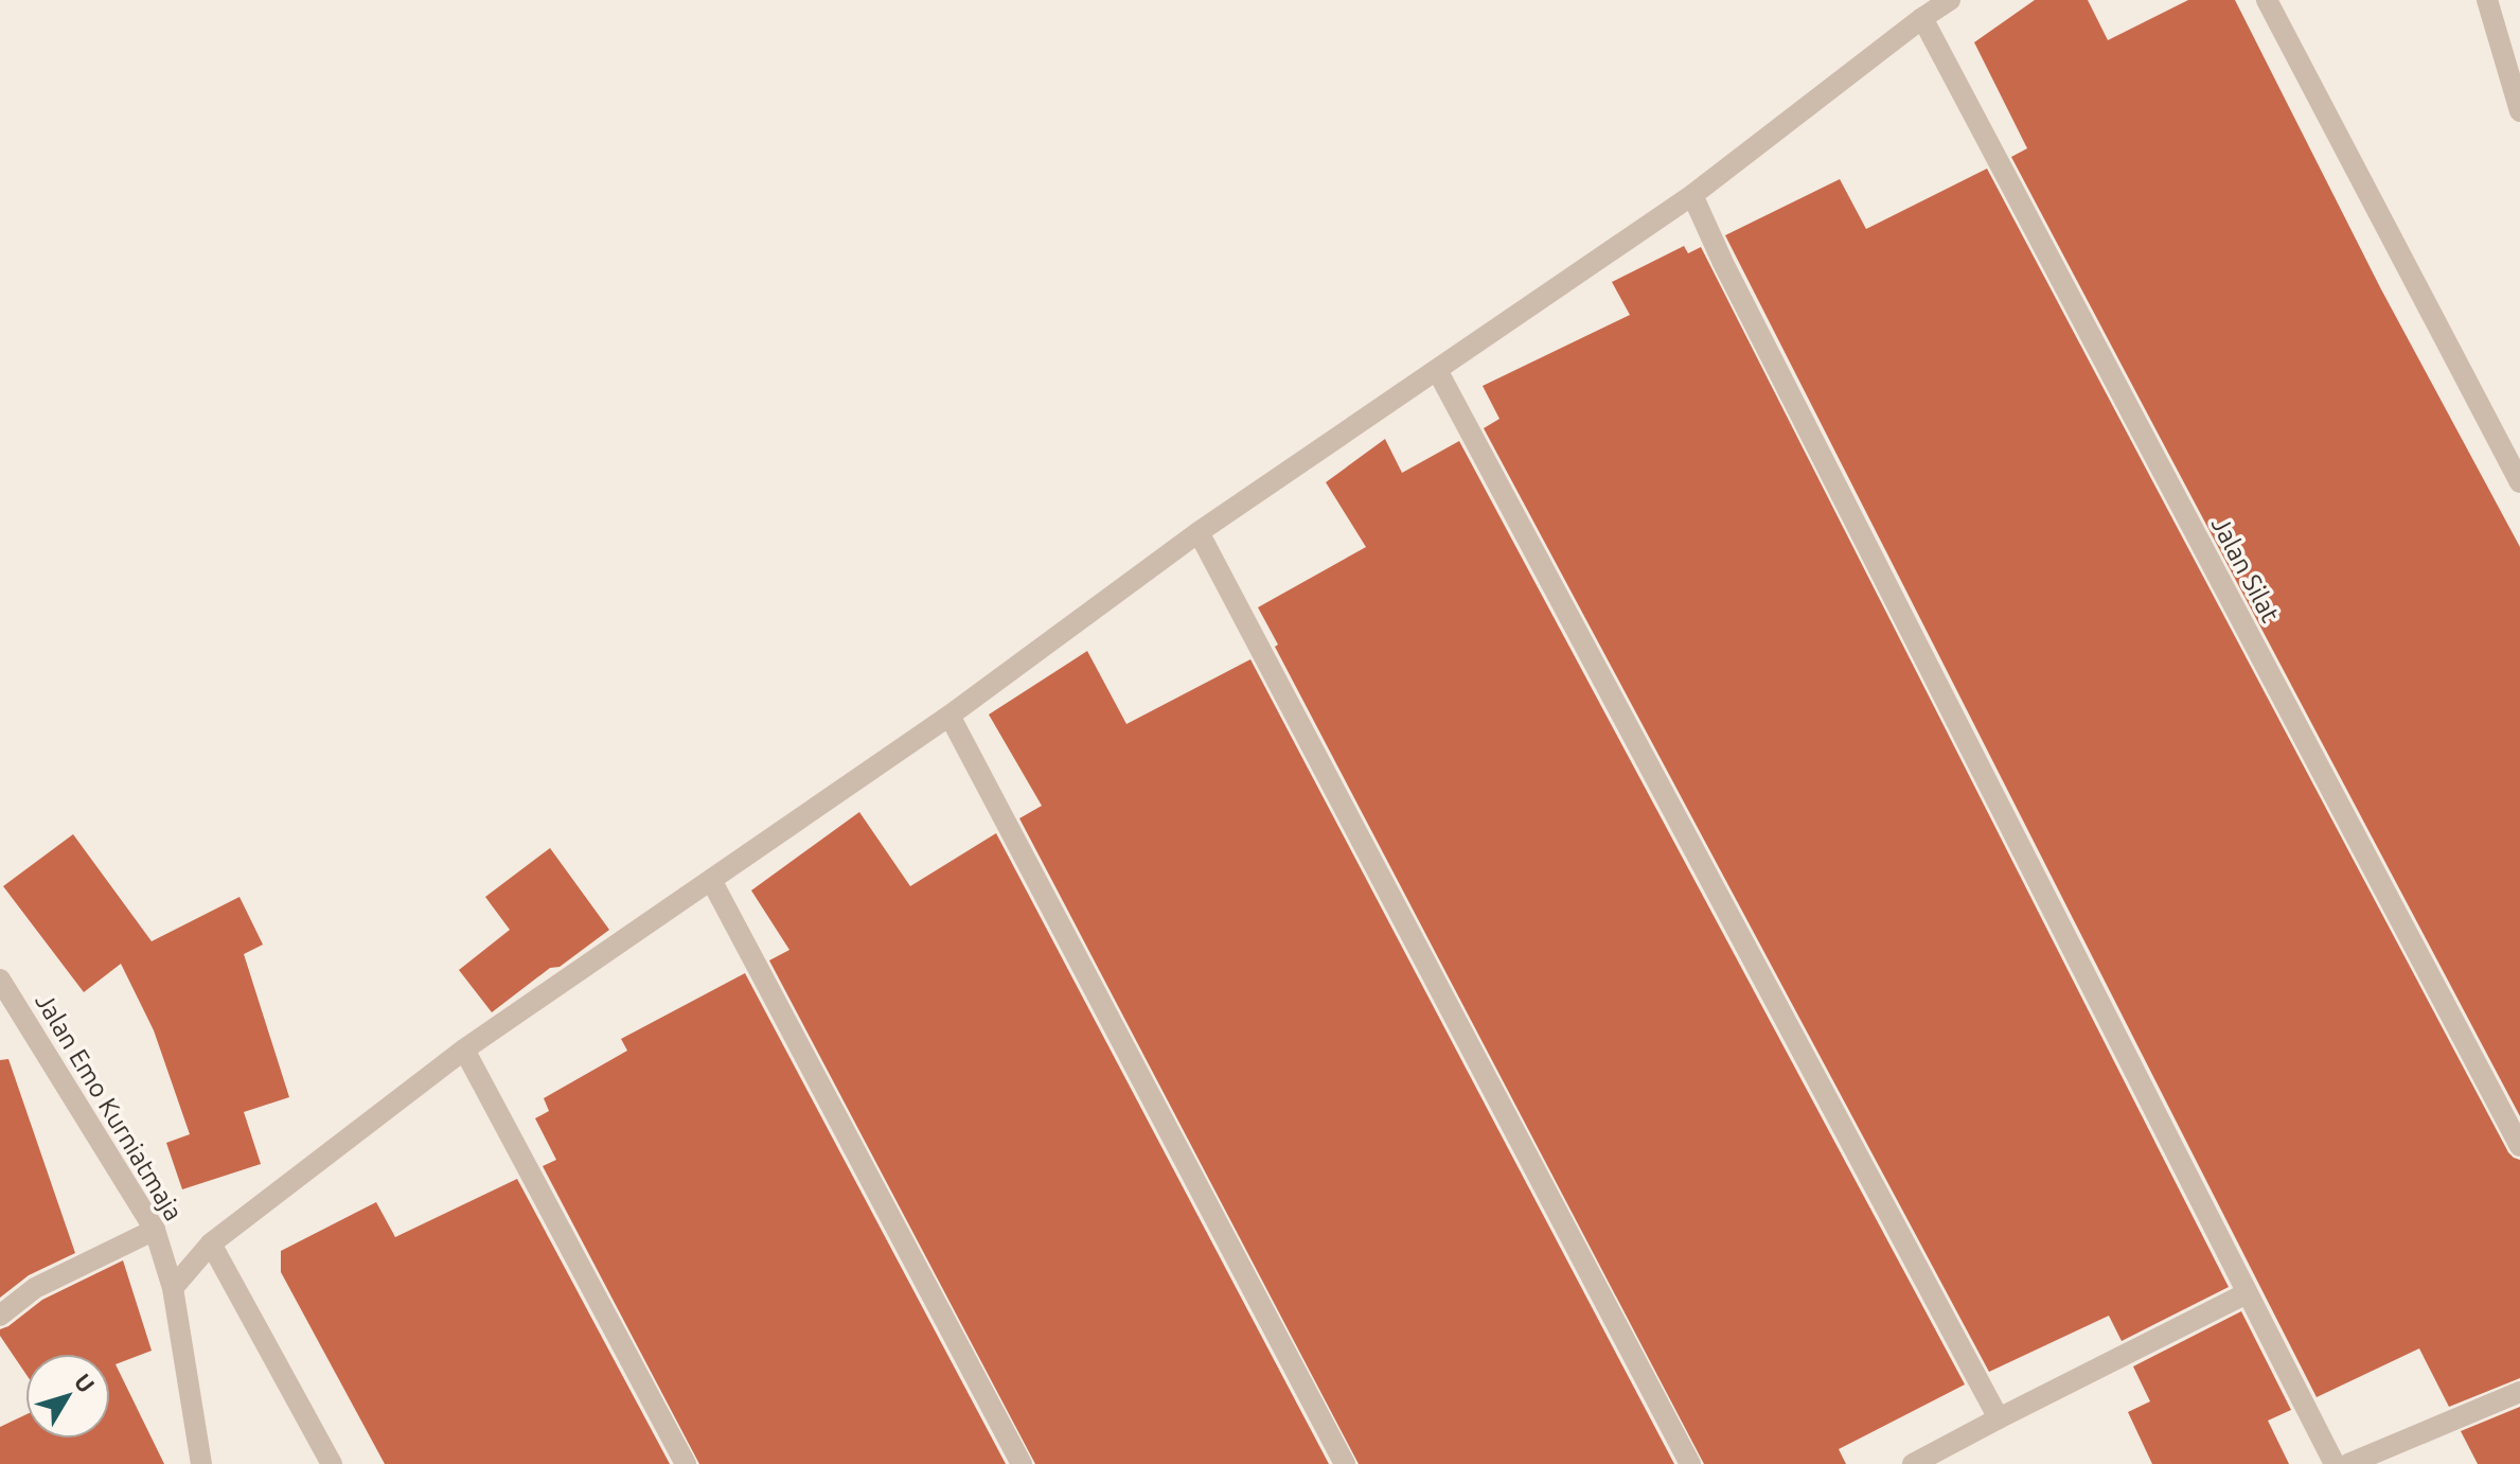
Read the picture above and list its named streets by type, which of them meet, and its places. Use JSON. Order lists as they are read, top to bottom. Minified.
{"streets":{"street":["Jalan Silat","Jalan Emo Kurniatmaja"]},"north":"top right"}
